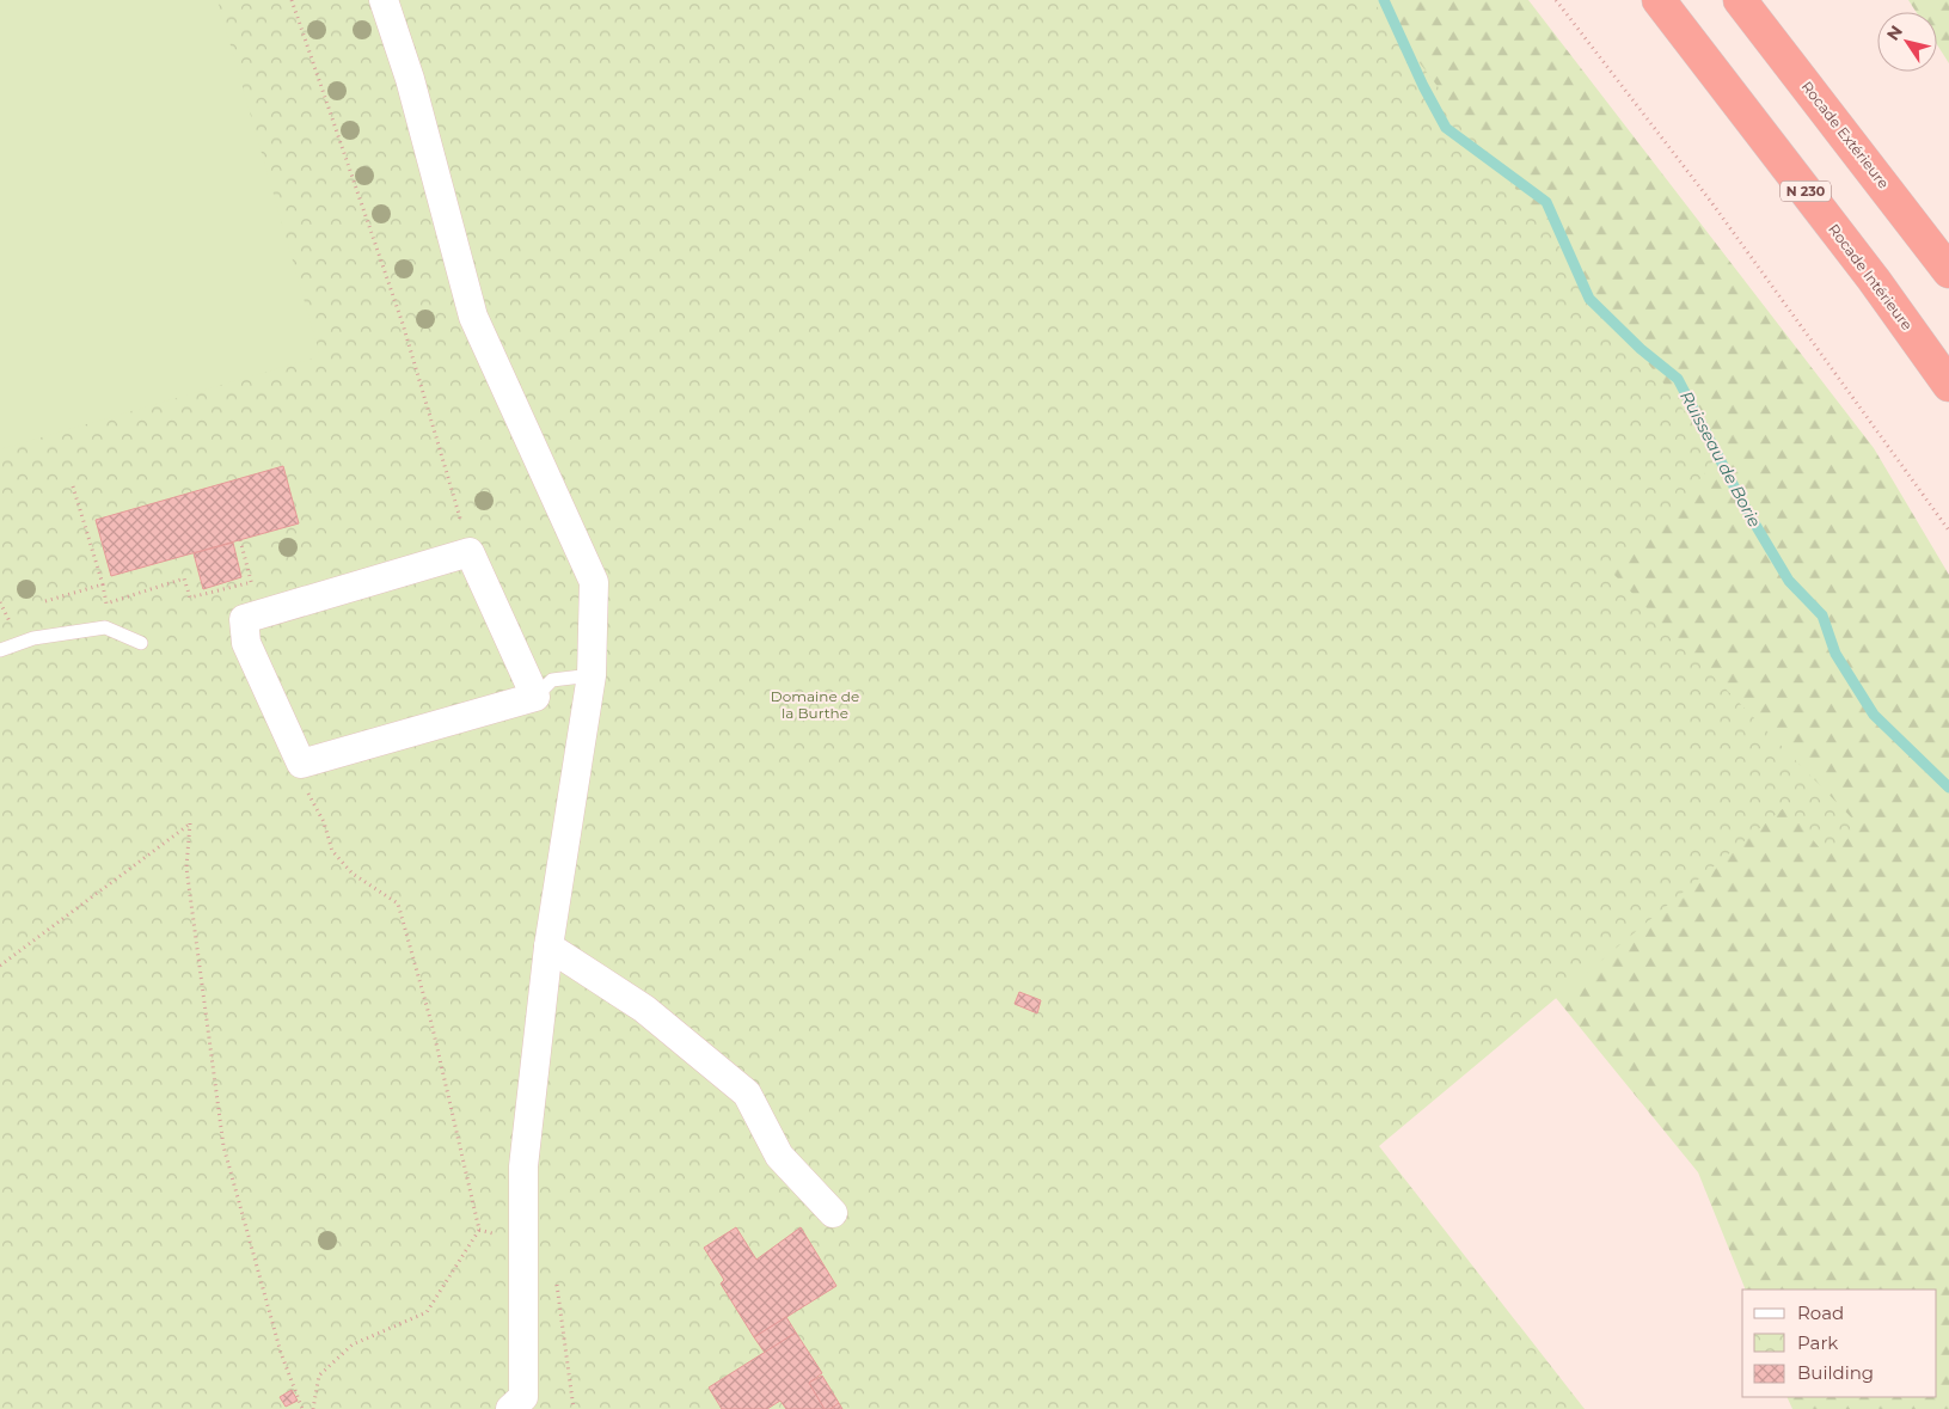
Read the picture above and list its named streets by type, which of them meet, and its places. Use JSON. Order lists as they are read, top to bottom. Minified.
{"streets":{"highway":["Rocade Extérieure","N 230","Rocade Intérieure"]},"water":["Ruisseau de Borie"],"parks":["Domaine de la Burthe"],"legend":["Road","Park","Building"],"north":"top left"}
